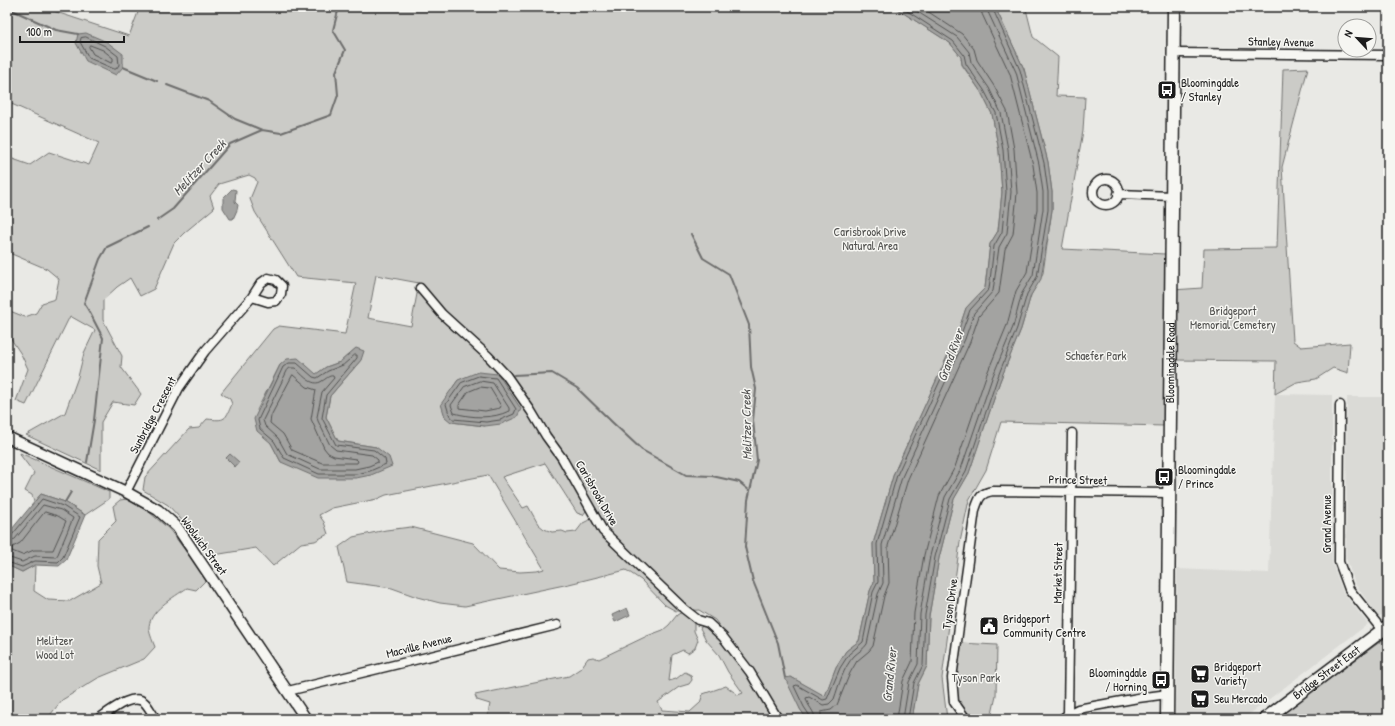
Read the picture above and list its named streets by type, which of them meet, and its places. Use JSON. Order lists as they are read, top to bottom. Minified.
{"streets":{"main road":["Bloomingdale Road","Bridge Street East"],"street":["Stanley Avenue","Sunbridge Crescent","Prince Street","Carisbrook Drive","Grand Avenue","Woolwich Street","Market Street","Tyson Drive","Macville Avenue"]},"crossings":[["Stanley Avenue","Bloomingdale Road"],["Bloomingdale Road","Prince Street"],["Sunbridge Crescent","Woolwich Street"],["Prince Street","Market Street"],["Prince Street","Tyson Drive"],["Grand Avenue","Bridge Street East"],["Woolwich Street","Macville Avenue"]],"water":["Melitzer Creek","Grand River"],"parks":["Carisbrook Drive Natural Area","Bridgeport Memorial Cemetery","Schaefer Park","Melitzer Wood Lot","Tyson Park"],"places":{"bus stop":["Bloomingdale / Stanley","Bloomingdale / Prince","Bloomingdale / Horning"],"public building":["Bridgeport Community Centre"],"supermarket":["Bridgeport Variety","Seu Mercado"]},"scale_bar":"100 m","north":"top left"}
